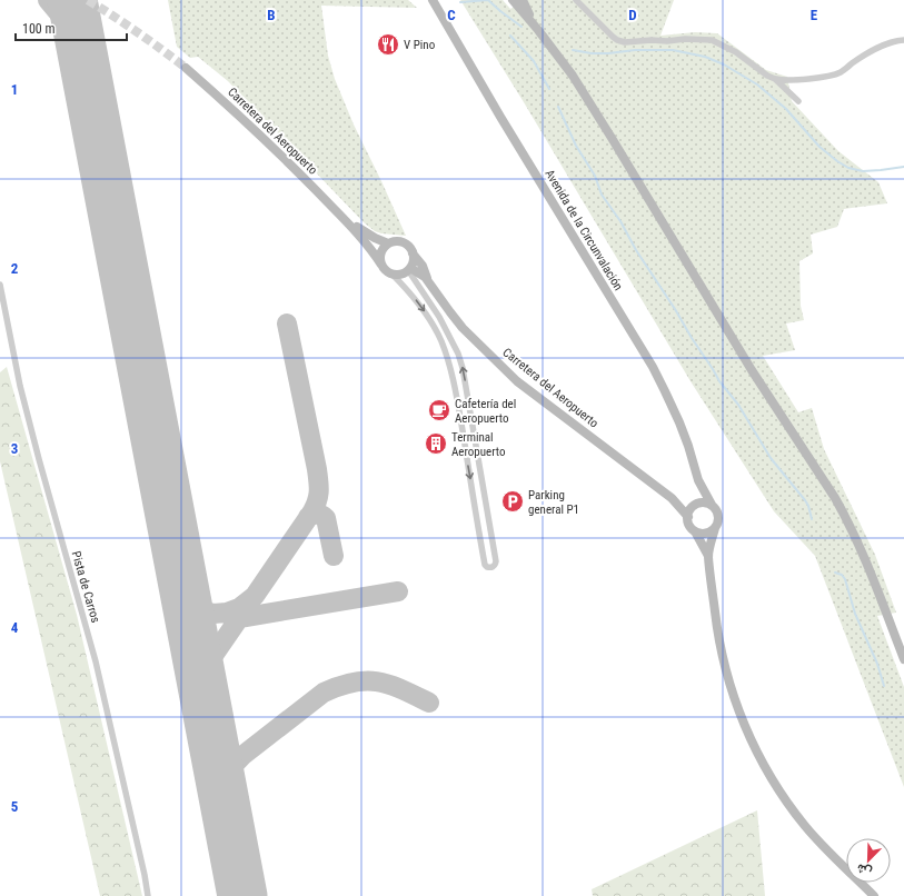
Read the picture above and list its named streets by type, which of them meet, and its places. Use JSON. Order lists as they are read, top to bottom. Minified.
{"streets":{"main road":["Carretera del Aeropuerto","Avenida de la Circunvalación"],"street":["Pista de Carros"]},"places":{"restaurant":["V Pino"],"cafe":["Cafetería del Aeropuerto"],"building":["Terminal Aeropuerto"],"parking":["Parking general P1"]},"scale_bar":"100 m","north":"bottom left","grid":{"columns":["B","C","D","E"],"rows":["1","2","3","4","5"]}}
